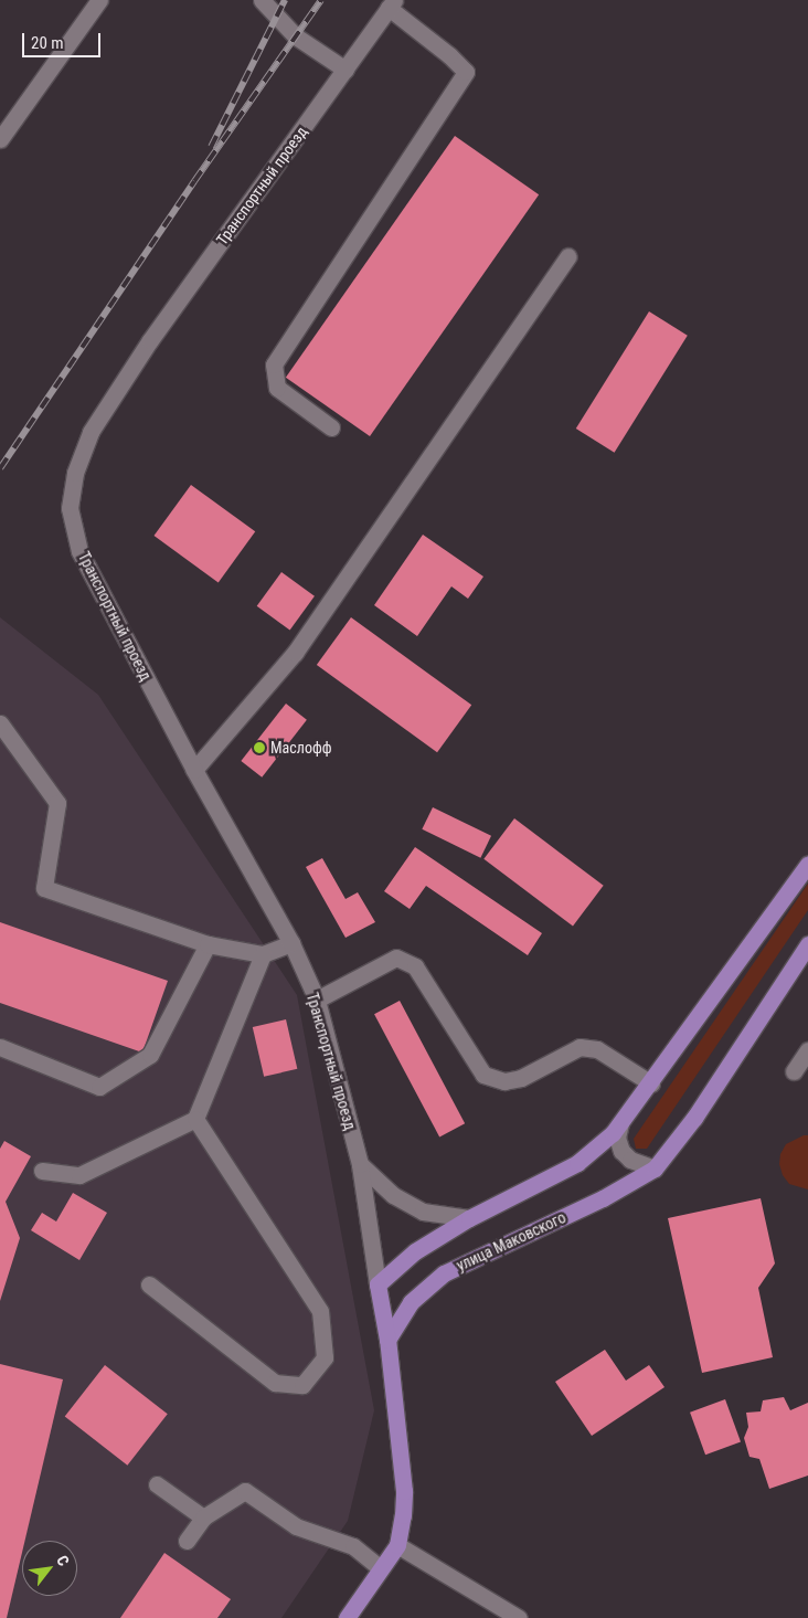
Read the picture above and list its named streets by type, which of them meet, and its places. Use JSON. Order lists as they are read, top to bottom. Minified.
{"streets":{"main road":["улица Маковского"],"street":["Транспортный проезд"]},"places":["Маслофф"],"scale_bar":"20 m","north":"top right"}
